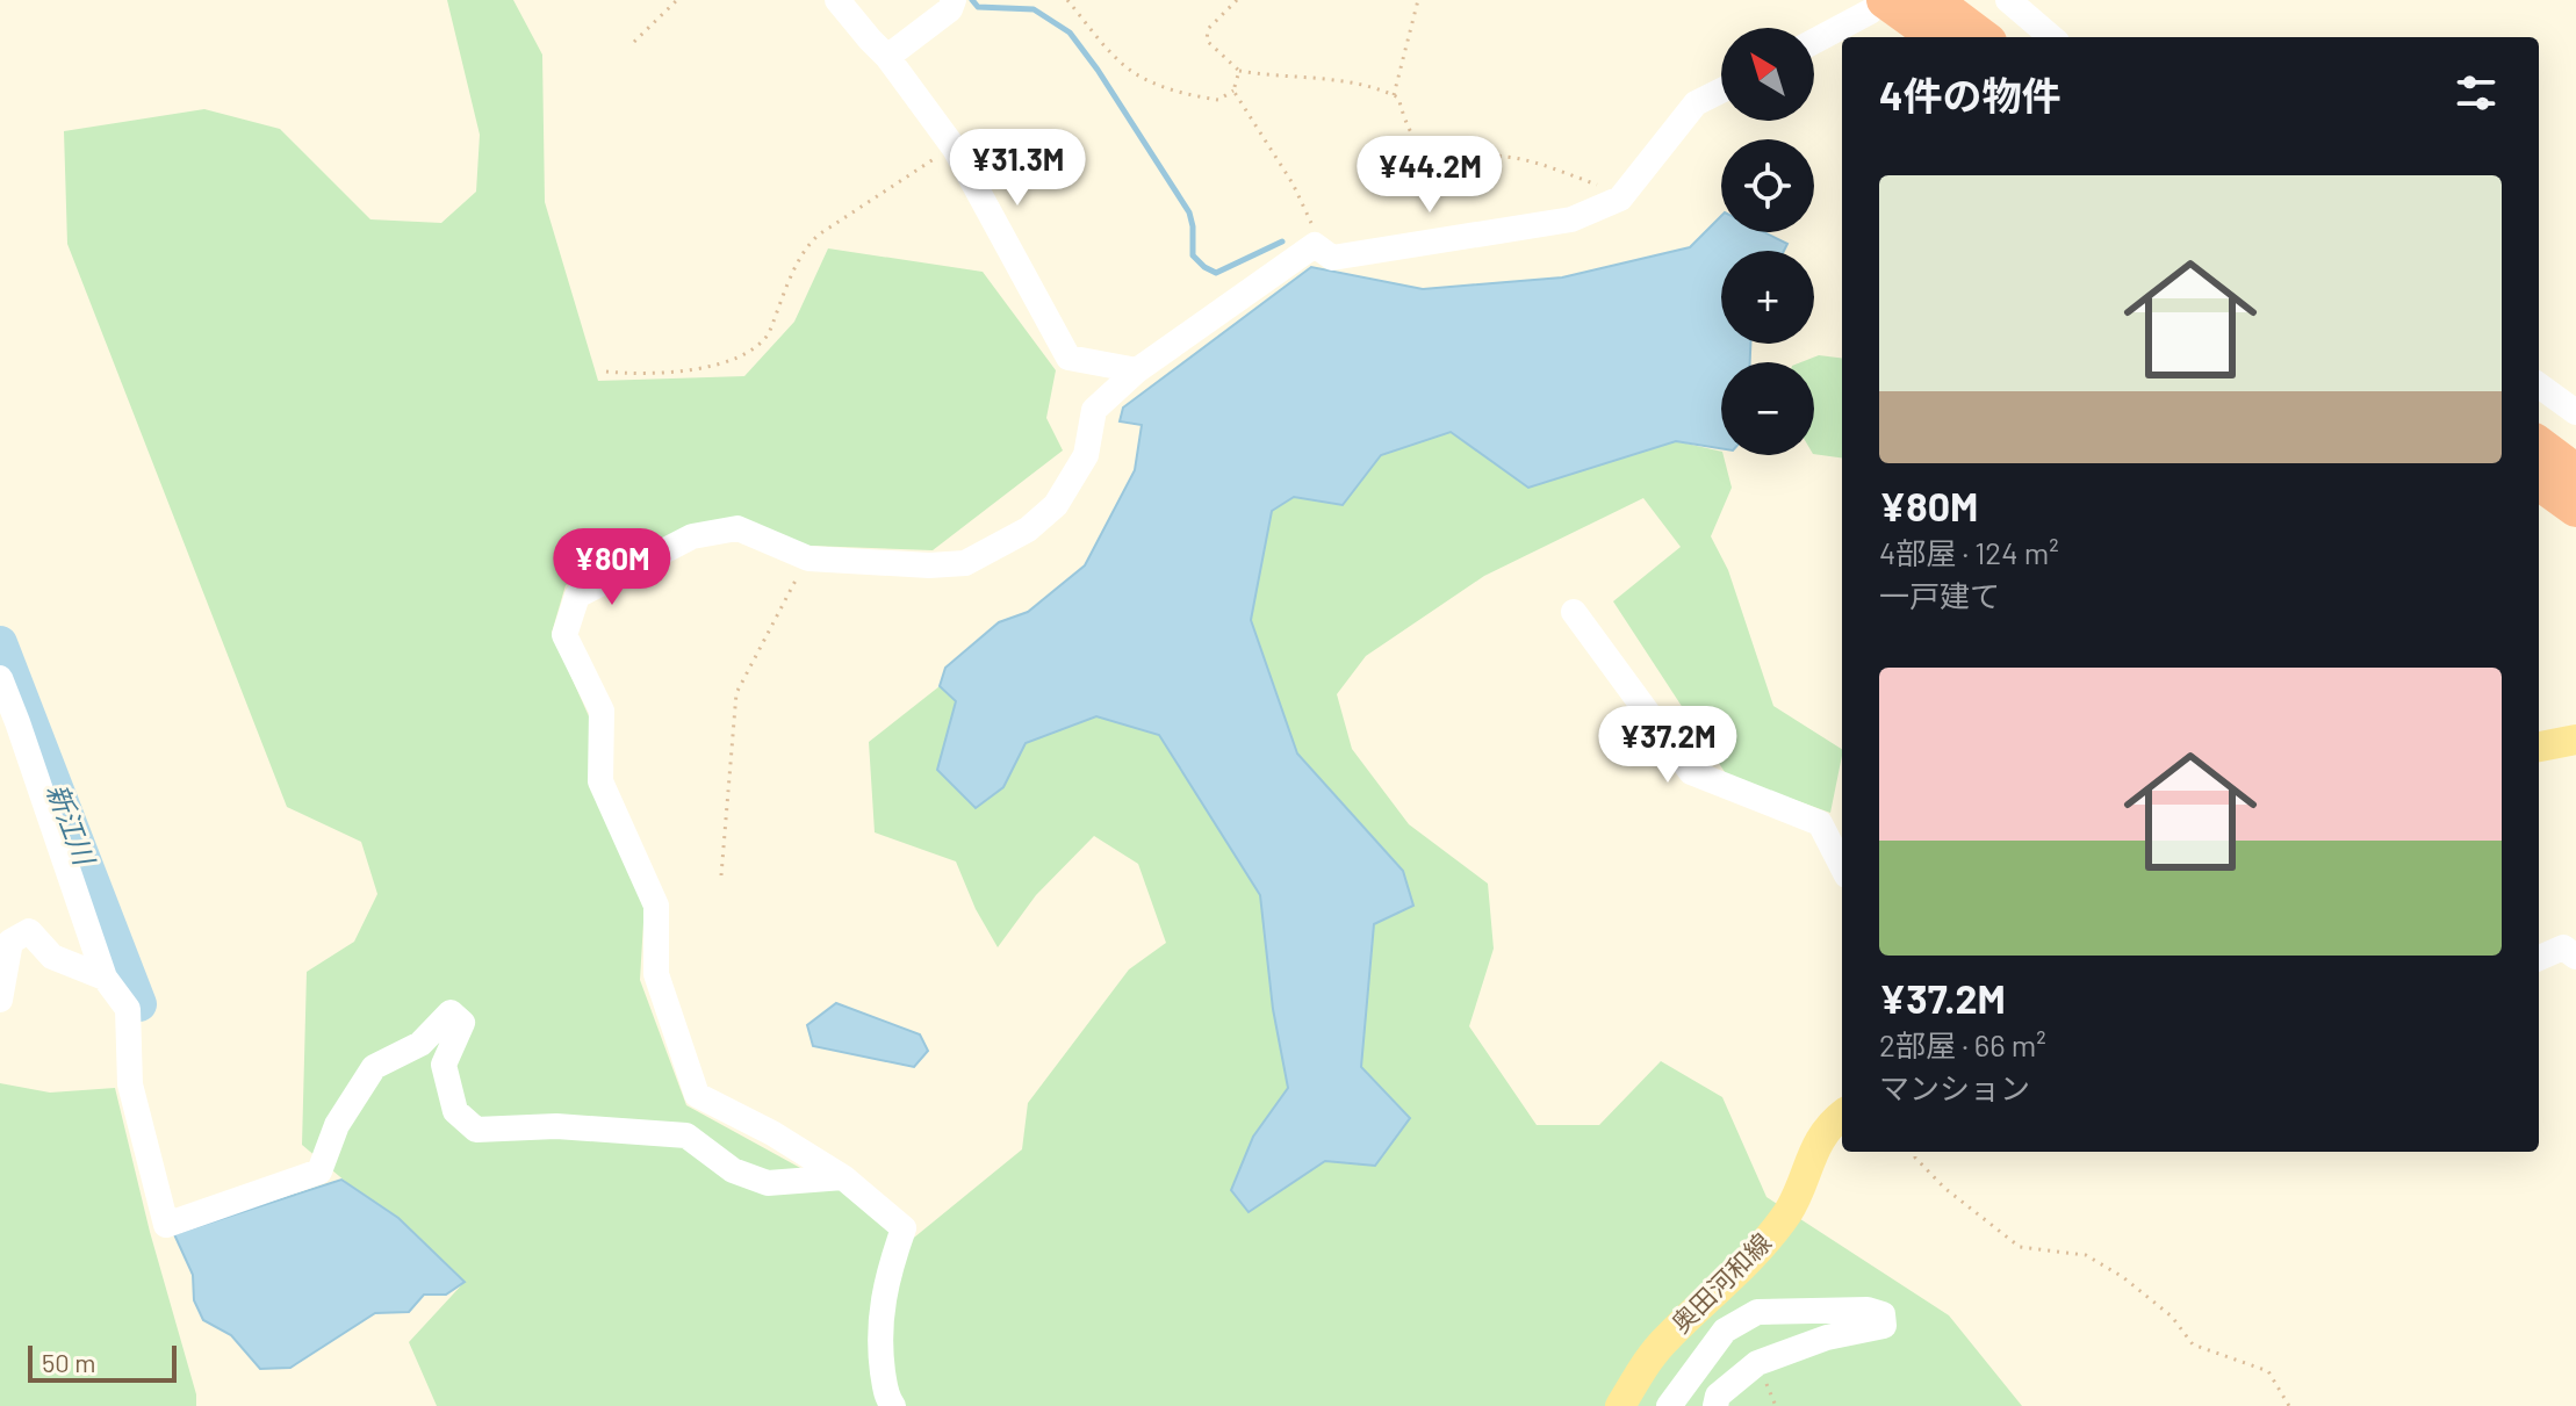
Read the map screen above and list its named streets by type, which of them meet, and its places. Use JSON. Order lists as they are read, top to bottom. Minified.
{"streets":{"main road":["奥田河和線"]},"water":["新江川"],"scale_bar":"50 m","north":"top left","page":{"map_buttons":["+","−"],"heading":"4件の物件","price":["¥31.3M","¥44.2M","¥80M","¥37.2M"],"list":[{"name":"¥80M","note":"4部屋 · 124 m² · 一戸建て"},{"name":"¥37.2M","note":"2部屋 · 66 m² · マンション"}],"scale":"50 m"}}
